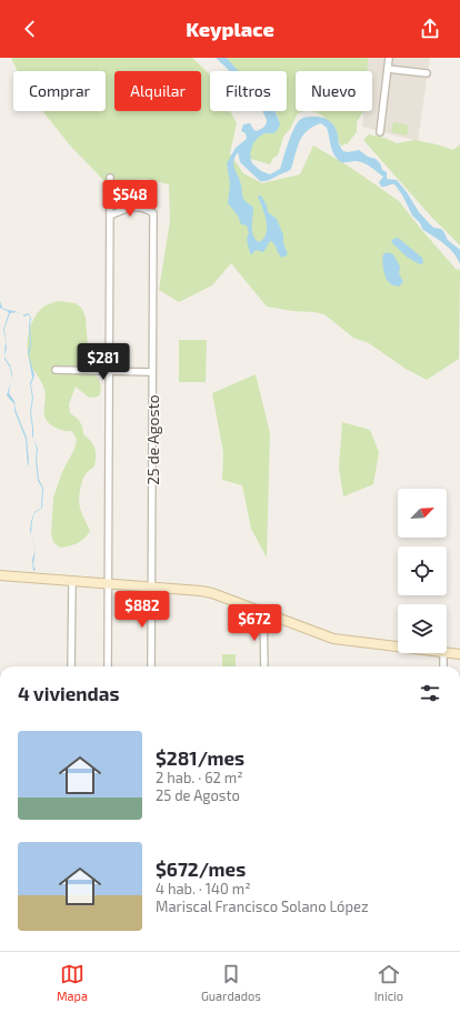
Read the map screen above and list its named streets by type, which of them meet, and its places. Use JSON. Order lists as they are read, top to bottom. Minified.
{"streets":{"street":["25 de Agosto"]},"north":"top right","page":{"header":"Keyplace","chip":["Comprar","Alquilar","Filtros","Nuevo"],"price":["$548","$281","$882","$672"],"heading":"4 viviendas","list":[{"name":"$281/mes","note":"2 hab. · 62 m² · 25 de Agosto"},{"name":"$672/mes","note":"4 hab. · 140 m² · Mariscal Francisco Solano López"}],"tabs":["Mapa","Guardados","Inicio"]}}
